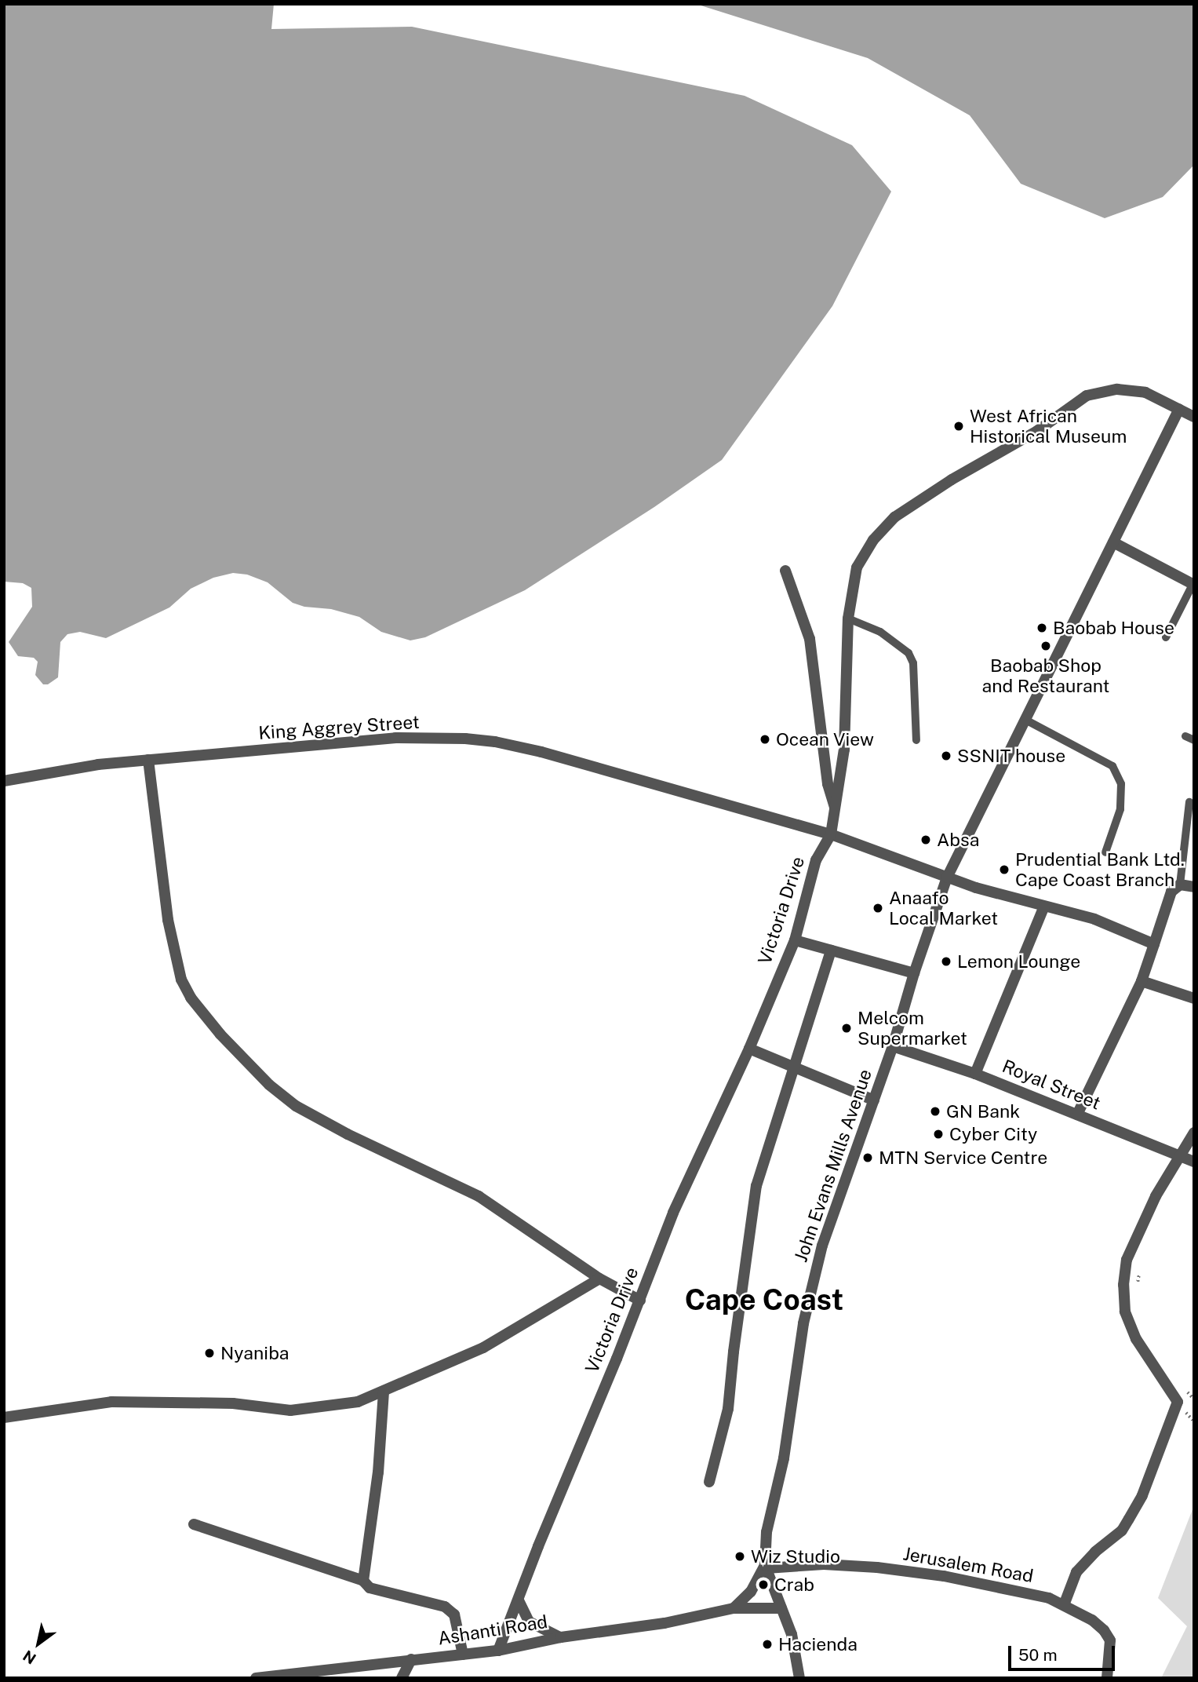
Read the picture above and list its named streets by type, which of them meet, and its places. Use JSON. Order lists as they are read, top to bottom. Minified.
{"streets":{"street":["King Aggrey Street","Victoria Drive","Royal Street","John Evans Mills Avenue","Jerusalem Road","Ashanti Road"]},"crossings":[["King Aggrey Street","Victoria Drive"],["King Aggrey Street","John Evans Mills Avenue"],["Victoria Drive","John Evans Mills Avenue"],["Victoria Drive","Ashanti Road"],["Royal Street","John Evans Mills Avenue"],["John Evans Mills Avenue","Jerusalem Road"]],"districts":["Cape Coast"],"places":["West African Historical Museum","Baobab House","Baobab Shop and Restaurant","Ocean View","SSNIT house","Absa","Prudential Bank Ltd. Cape Coast Branch","Anaafo Local Market","Lemon Lounge","Melcom Supermarket","GN Bank","Cyber City","MTN Service Centre","Nyaniba","Wiz Studio","Crab","Hacienda"],"scale_bar":"50 m","north":"bottom left"}
